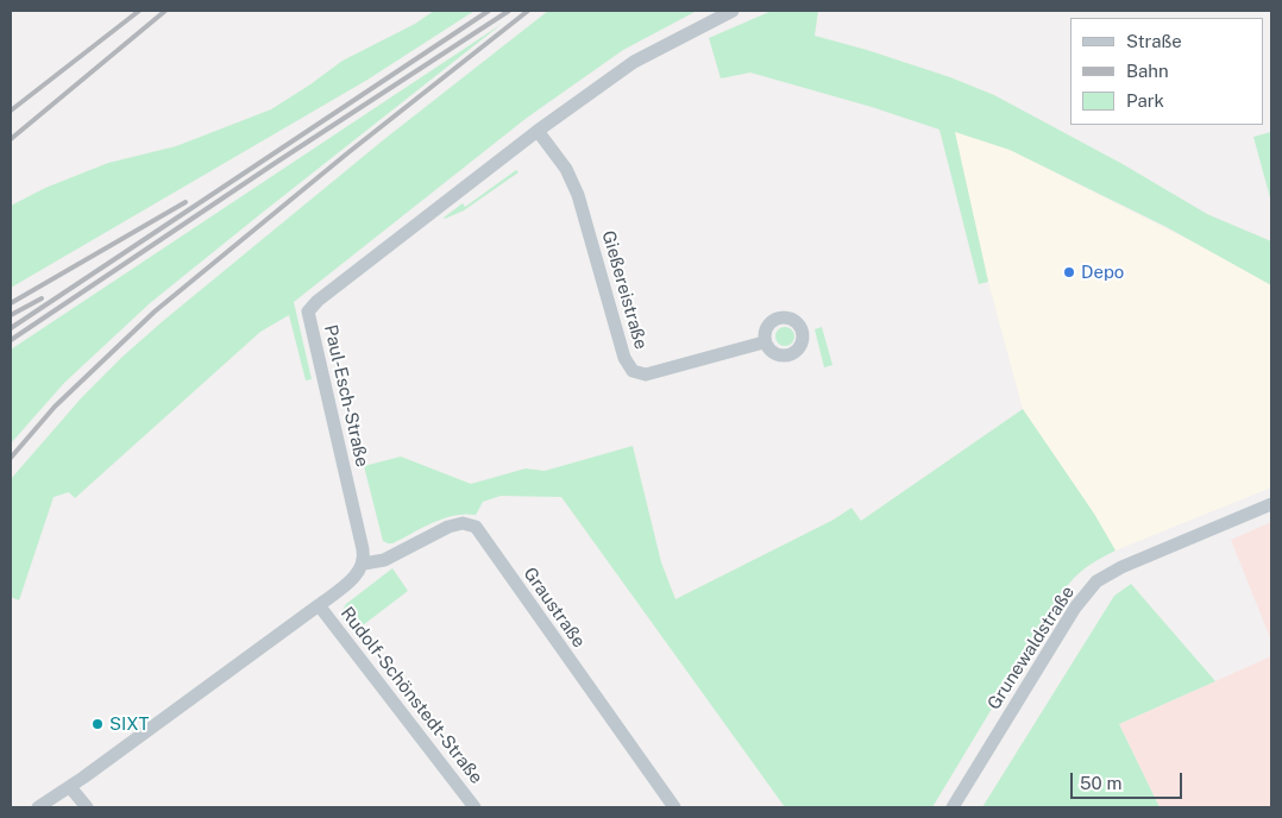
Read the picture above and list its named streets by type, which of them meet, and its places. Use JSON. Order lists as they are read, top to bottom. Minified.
{"streets":{"street":["Gießereistraße","Paul-Esch-Straße","Graustraße","Grunewaldstraße","Rudolf-Schönstedt-Straße"]},"crossings":[["Gießereistraße","Paul-Esch-Straße"],["Paul-Esch-Straße","Graustraße"]],"places":["Depo","SIXT"],"legend":["Straße","Bahn","Park"],"scale_bar":"50 m"}
